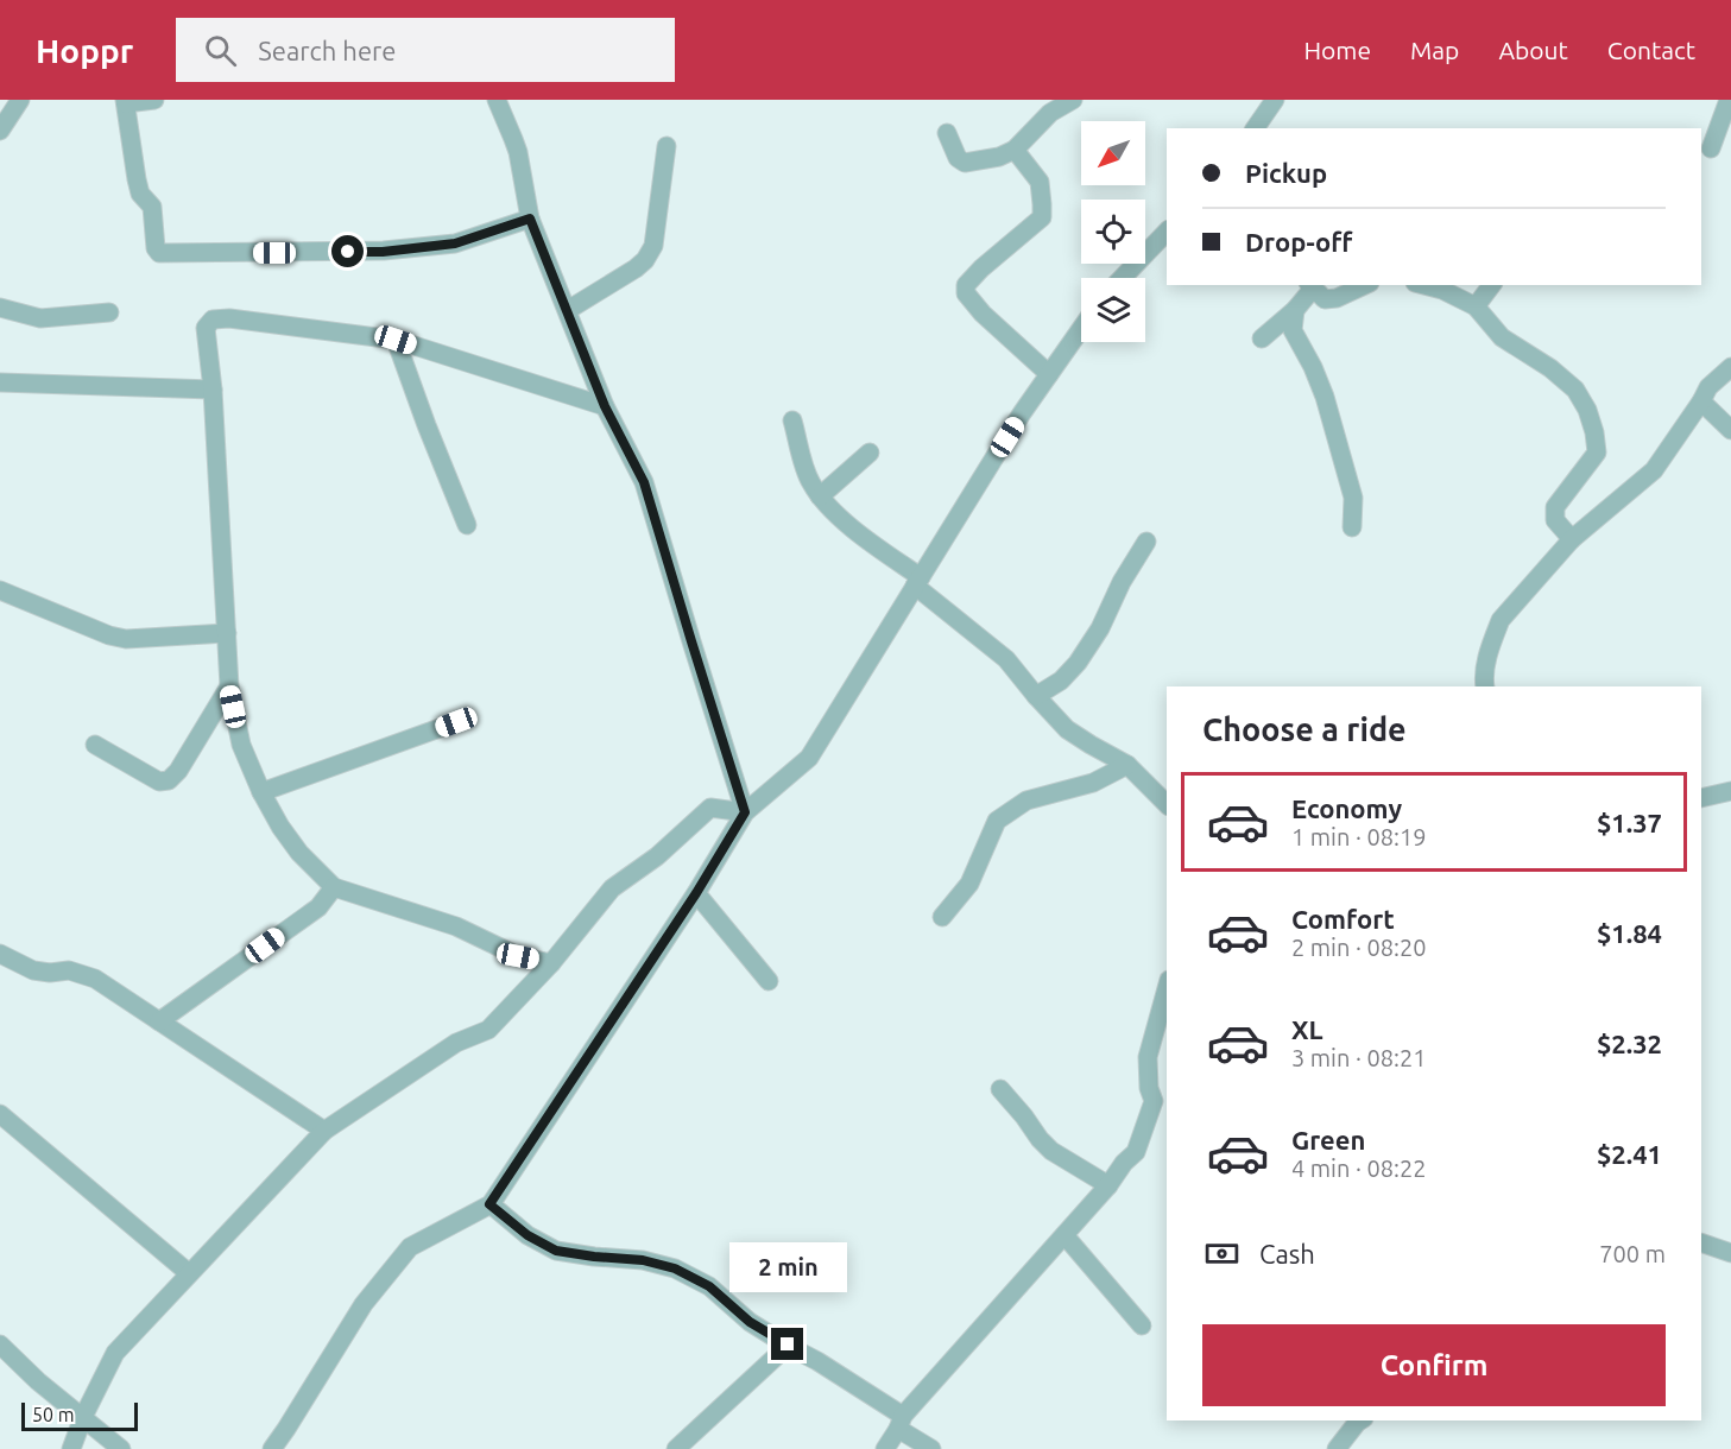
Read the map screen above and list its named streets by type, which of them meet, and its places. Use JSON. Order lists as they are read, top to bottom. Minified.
{"scale_bar":"50 m","north":"bottom left","page":{"header":"Hoppr","search":"Search here","nav":["Home","Map","About","Contact"],"banner":["Pickup","Drop-off"],"heading":"Choose a ride","list":[{"name":"Economy","note":"1 min · 08:19","value":"$1.37"},{"name":"Comfort","note":"2 min · 08:20","value":"$1.84"},{"name":"XL","note":"3 min · 08:21","value":"$2.32"},{"name":"Green","note":"4 min · 08:22","value":"$2.41"}],"pay":["Cash","700 m"],"bubble":"2 min","buttons":"Confirm","scale":"50 m"}}
